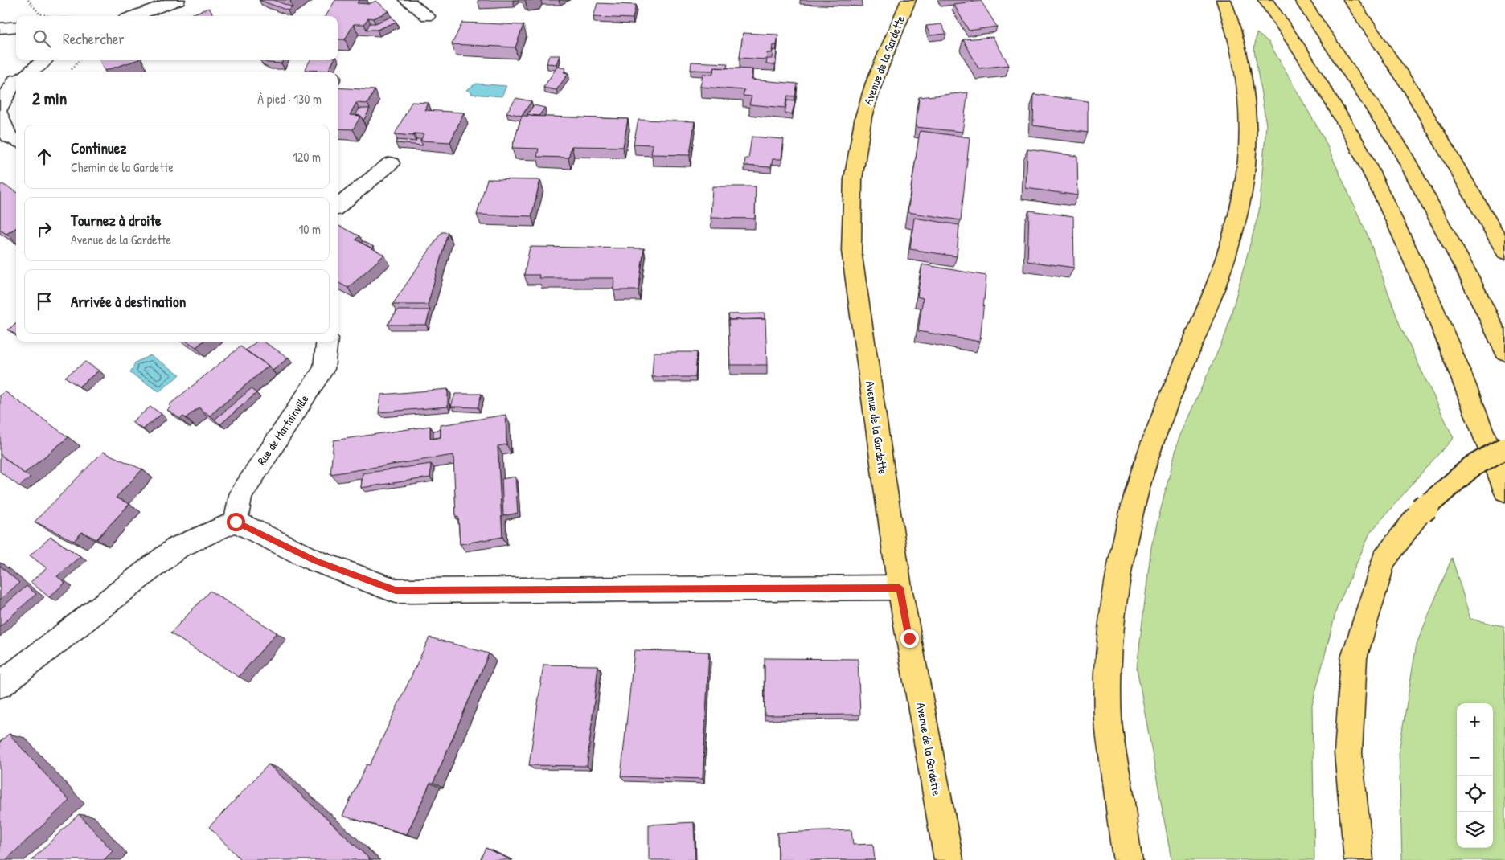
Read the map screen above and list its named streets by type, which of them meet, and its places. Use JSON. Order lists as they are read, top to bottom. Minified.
{"streets":{"main road":["Avenue de la Gardette"],"street":["Rue de Martainville"]},"page":{"search":"Rechercher","heading":["2 min","À pied · 130 m"],"list":[["Continuez","Chemin de la Gardette","120 m"],["Tournez à droite","Avenue de la Gardette","10 m"],"Arrivée à destination"],"map_buttons":["+","−"]}}
